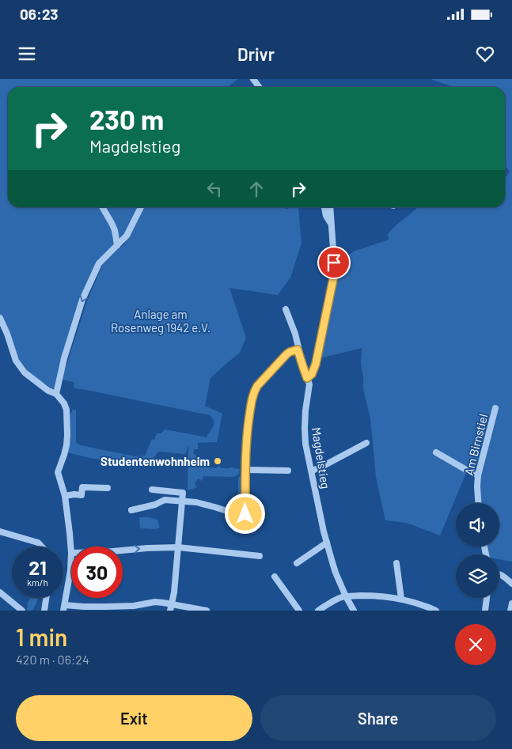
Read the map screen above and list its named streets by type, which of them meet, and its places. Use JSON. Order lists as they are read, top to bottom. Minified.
{"streets":{"street":["Am Birnstiel","Magdelstieg"]},"parks":["Anlage am Rosenweg 1942 e.V."],"places":["Studentenwohnheim"],"page":{"status":"06:23","header":"Drivr","turn":["230 m","Magdelstieg"],"speed":"21 km/h","limit":"30","heading":["1 min","420 m · 06:24"],"buttons":["Exit","Share"]}}
